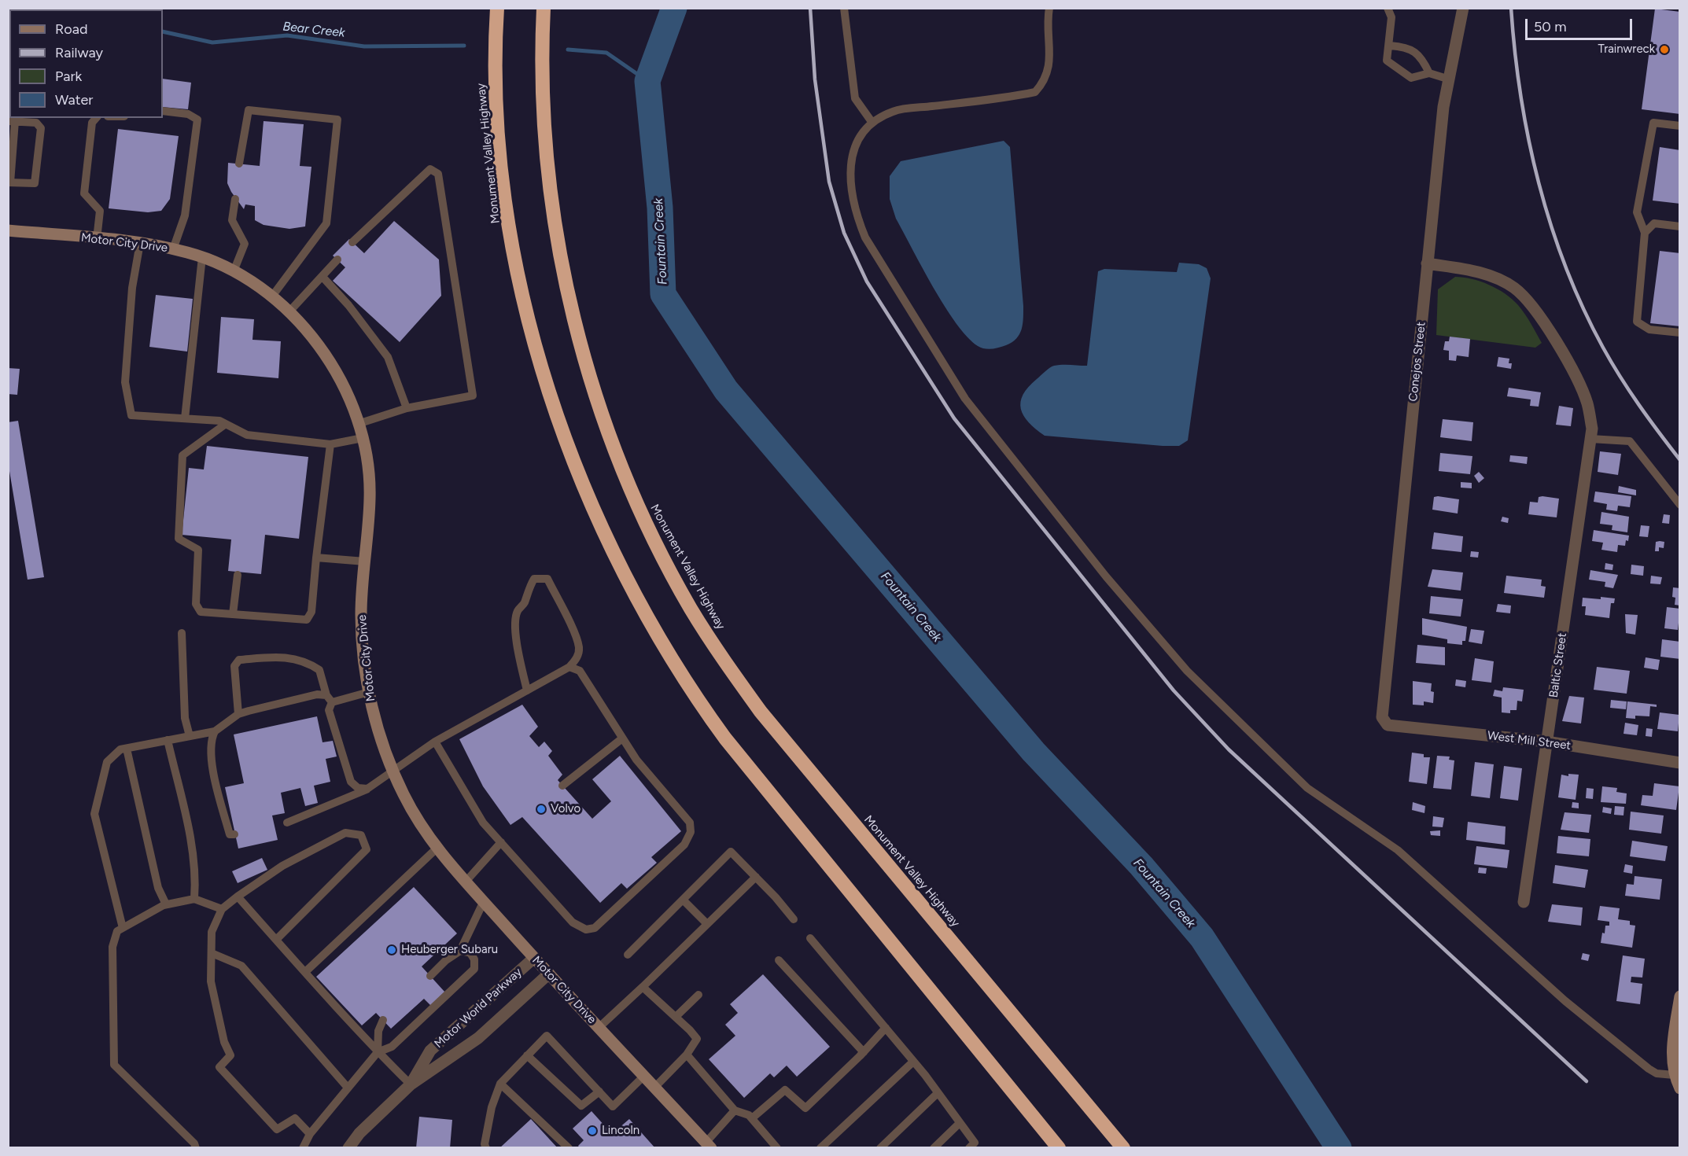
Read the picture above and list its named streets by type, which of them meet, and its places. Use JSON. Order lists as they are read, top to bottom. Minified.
{"streets":{"highway":["Monument Valley Highway"],"street":["Motor City Drive","Conejos Street","Baltic Street","West Mill Street","Motor World Parkway"]},"crossings":[["Motor City Drive","Motor World Parkway"],["Conejos Street","Baltic Street"],["Conejos Street","West Mill Street"],["Baltic Street","West Mill Street"]],"water":["Bear Creek","Fountain Creek"],"places":["Trainwreck","Volvo","Heuberger Subaru","Lincoln"],"legend":["Road","Railway","Park","Water"],"scale_bar":"50 m"}
